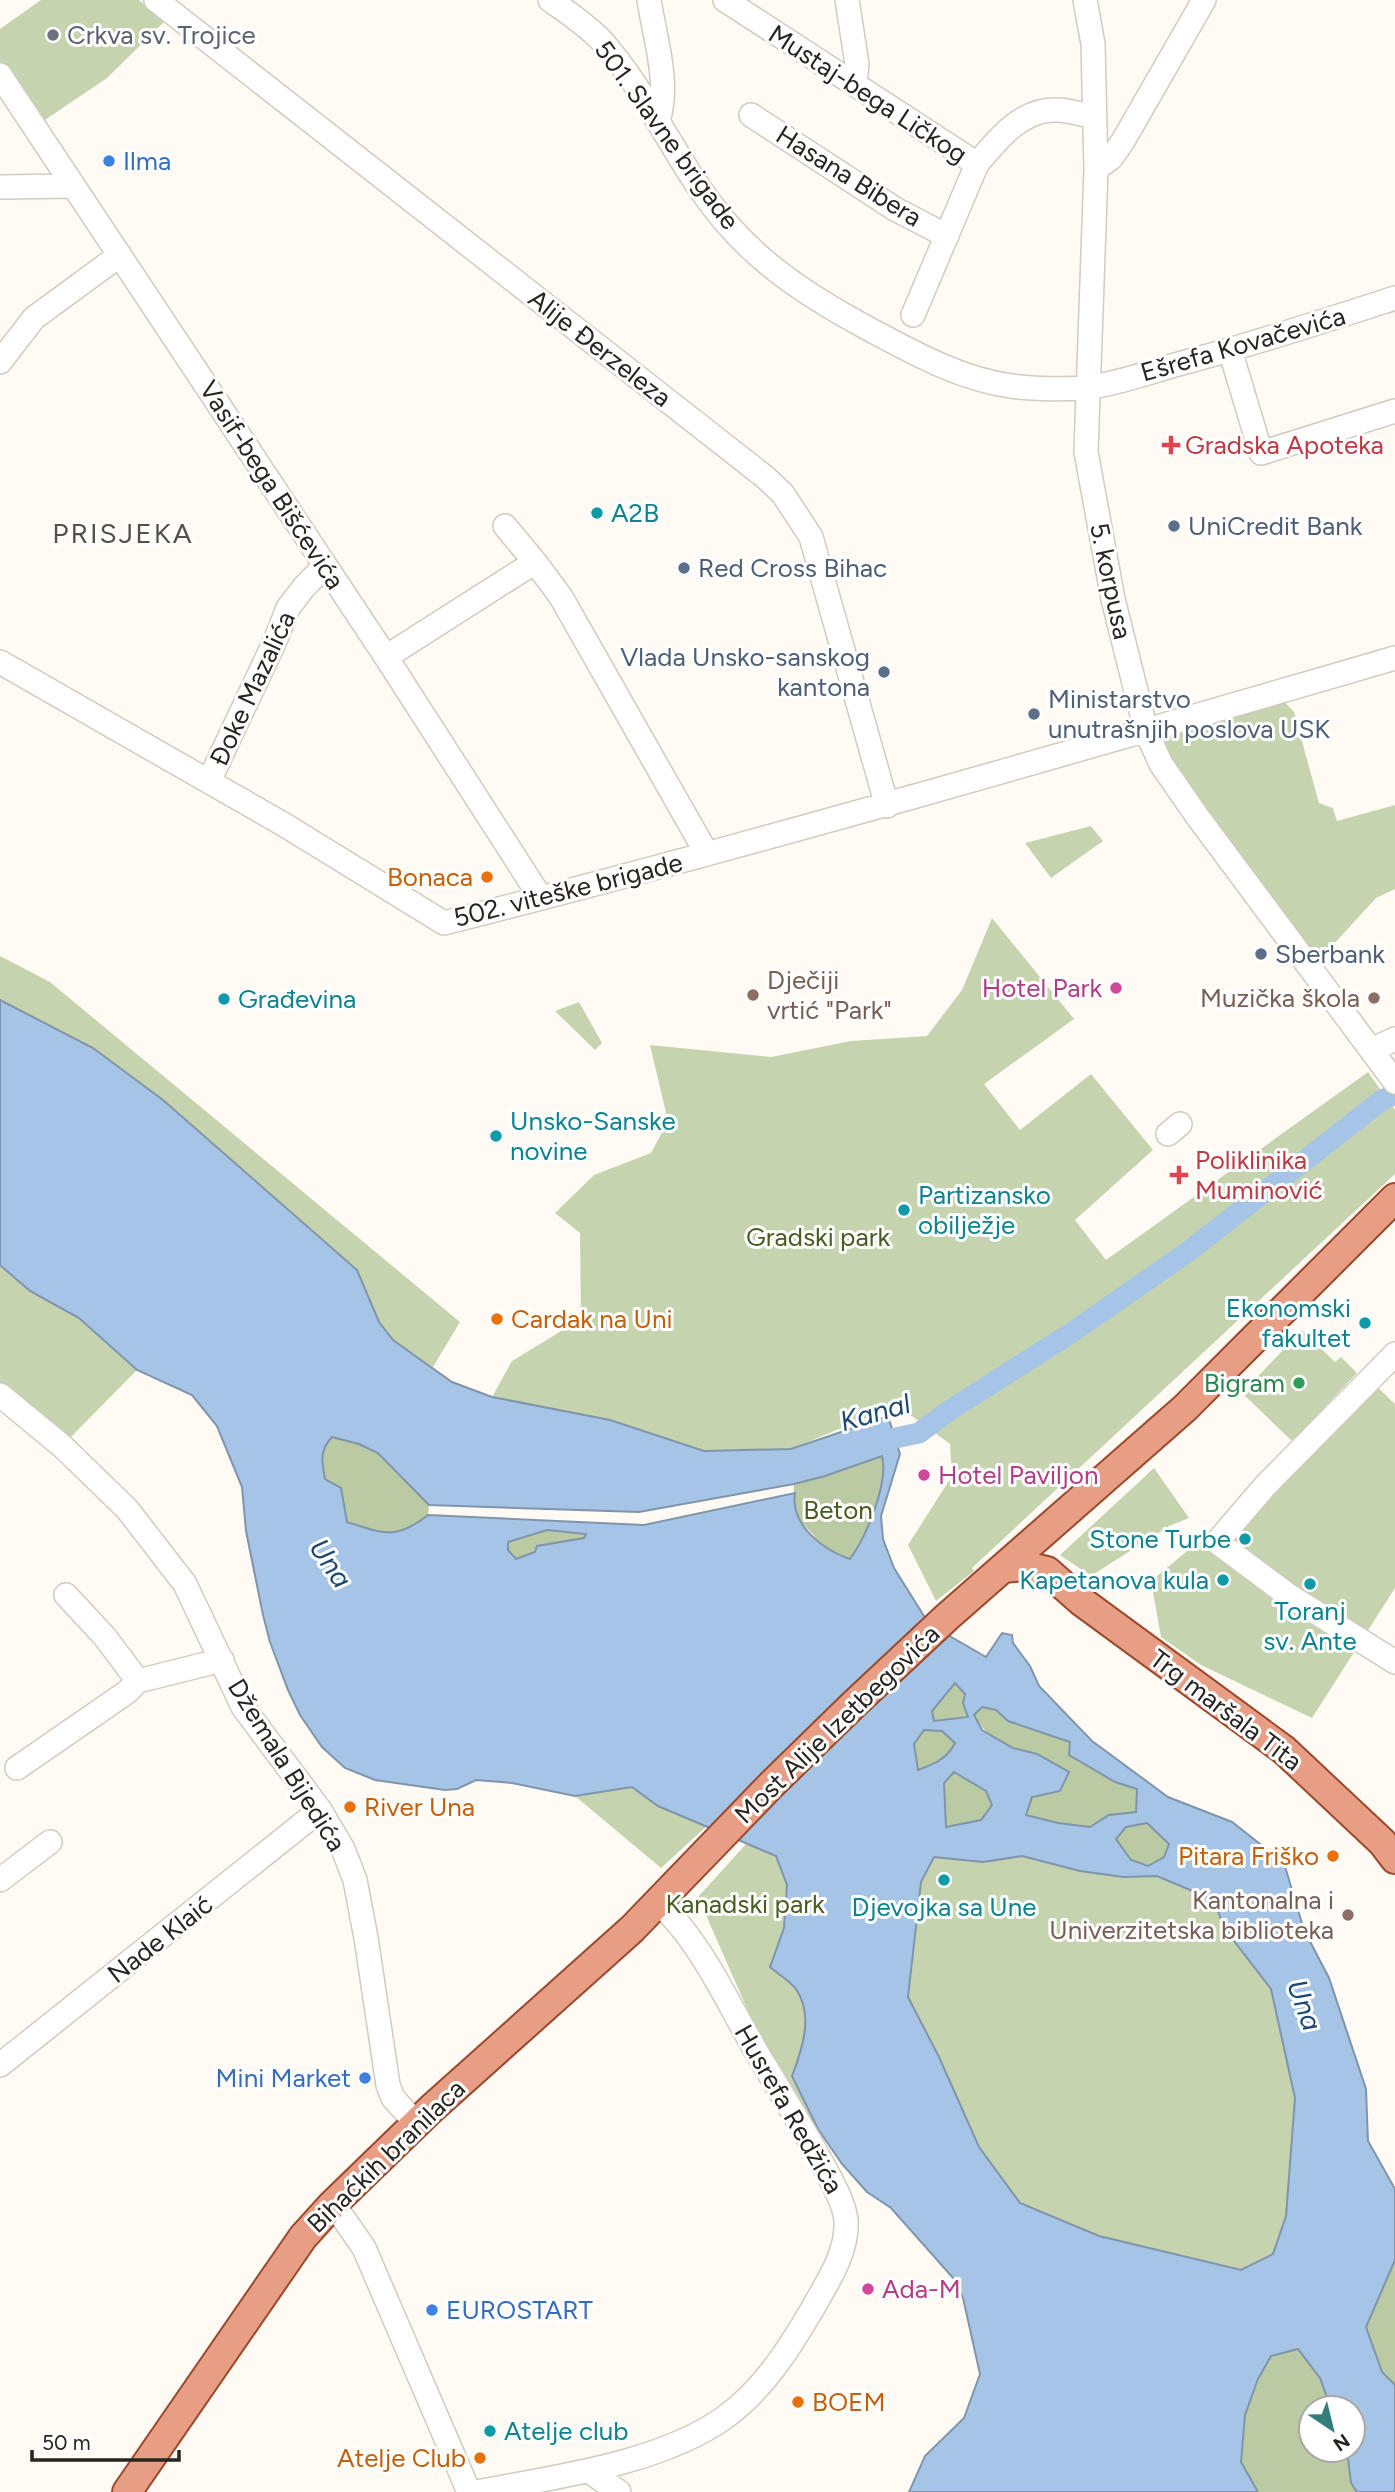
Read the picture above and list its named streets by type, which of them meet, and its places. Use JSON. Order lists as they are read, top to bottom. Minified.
{"streets":{"main road":["Trg maršala Tita","Most Alije Izetbegovića","Bihaćkih branilaca"],"street":["Mustaj-bega Ličkog","501. Slavne brigade","Hasana Bibera","Ešrefa Kovačevića","Alije Đerzeleza","Vasif-bega Bišćevića","5. korpusa","Đoke Mazalića","502. viteške brigade","Džemala Bijedića","Nade Klaić","Husrefa Redžića"]},"crossings":[["501. Slavne brigade","Ešrefa Kovačevića"],["501. Slavne brigade","5. korpusa"],["Ešrefa Kovačevića","5. korpusa"],["Alije Đerzeleza","502. viteške brigade"],["Vasif-bega Bišćevića","Đoke Mazalića"],["Vasif-bega Bišćevića","502. viteške brigade"],["5. korpusa","502. viteške brigade"],["Đoke Mazalića","502. viteške brigade"],["Most Alije Izetbegovića","Bihaćkih branilaca"],["Džemala Bijedića","Nade Klaić"],["Džemala Bijedića","Bihaćkih branilaca"],["Husrefa Redžića","Bihaćkih branilaca"]],"districts":["PRISJEKA"],"water":["Kanal","Una"],"parks":["Gradski park","Beton","Kanadski park"],"places":{"other":["Crkva sv. Trojice","Ilma","A2B","UniCredit Bank","Red Cross Bihac","Vlada Unsko-sanskog kantona","Ministarstvo unutrašnjih poslova USK","Bonaca","Sberbank","Hotel Park","Dječiji vrtić \"Park\"","Muzička škola","Građevina","Unsko-Sanske novine","Partizansko obilježje","Cardak na Uni","Ekonomski fakultet","Bigram","Hotel Paviljon","Stone Turbe","Kapetanova kula","Toranj sv. Ante","River Una","Pitara Friško","Djevojka sa Une","Kantonalna i Univerzitetska biblioteka","Mini Market","Ada-M","EUROSTART","BOEM","Atelje club","Atelje Club"],"health":["Gradska Apoteka","Poliklinika Muminović"]},"scale_bar":"50 m","north":"bottom right"}
